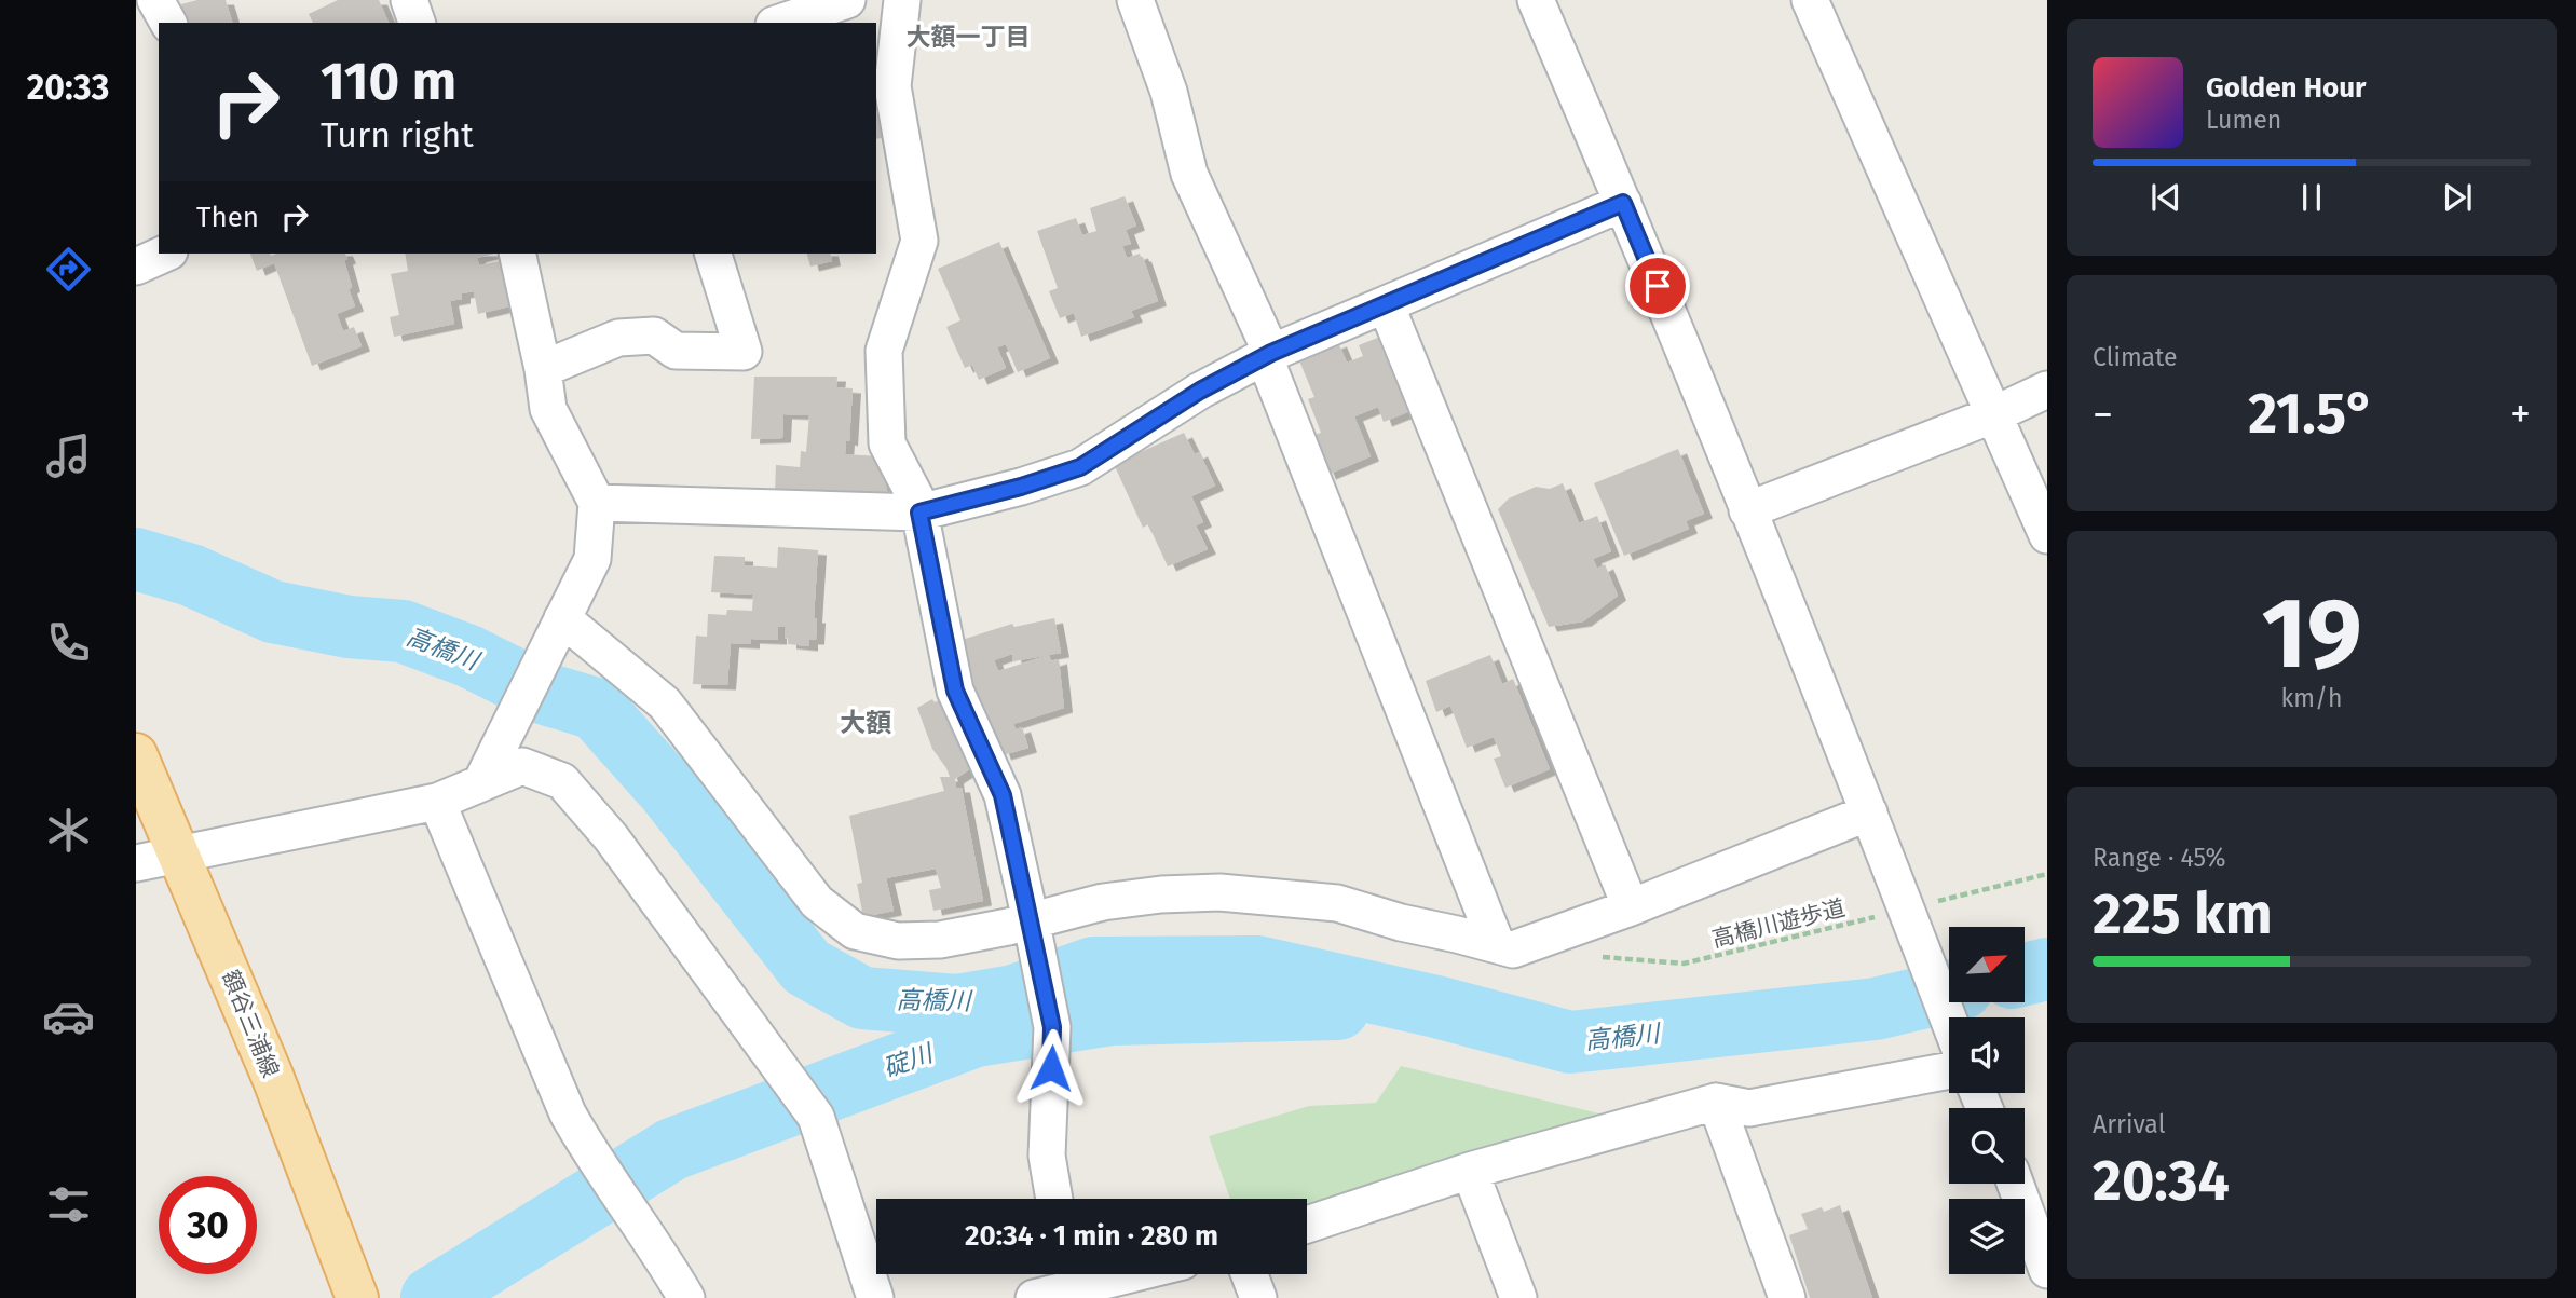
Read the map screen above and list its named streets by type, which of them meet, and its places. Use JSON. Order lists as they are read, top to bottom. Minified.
{"streets":{"main road":["額谷三浦線"],"path":["高橋川遊歩道"]},"districts":["大額一丁目","大額"],"water":["高橋川","碇川"],"north":"top right","page":{"tabs":"20:33","turn":["110 m","Turn right"],"song":["Golden Hour","Lumen"],"then":"Then","tile":["Climate",["19","km/h"],["Range · 45%","225 km"],["Arrival","20:34"]],"heat":["−","21.5°","+"],"limit":"30","trip":"20:34 · 1 min · 280 m"}}
